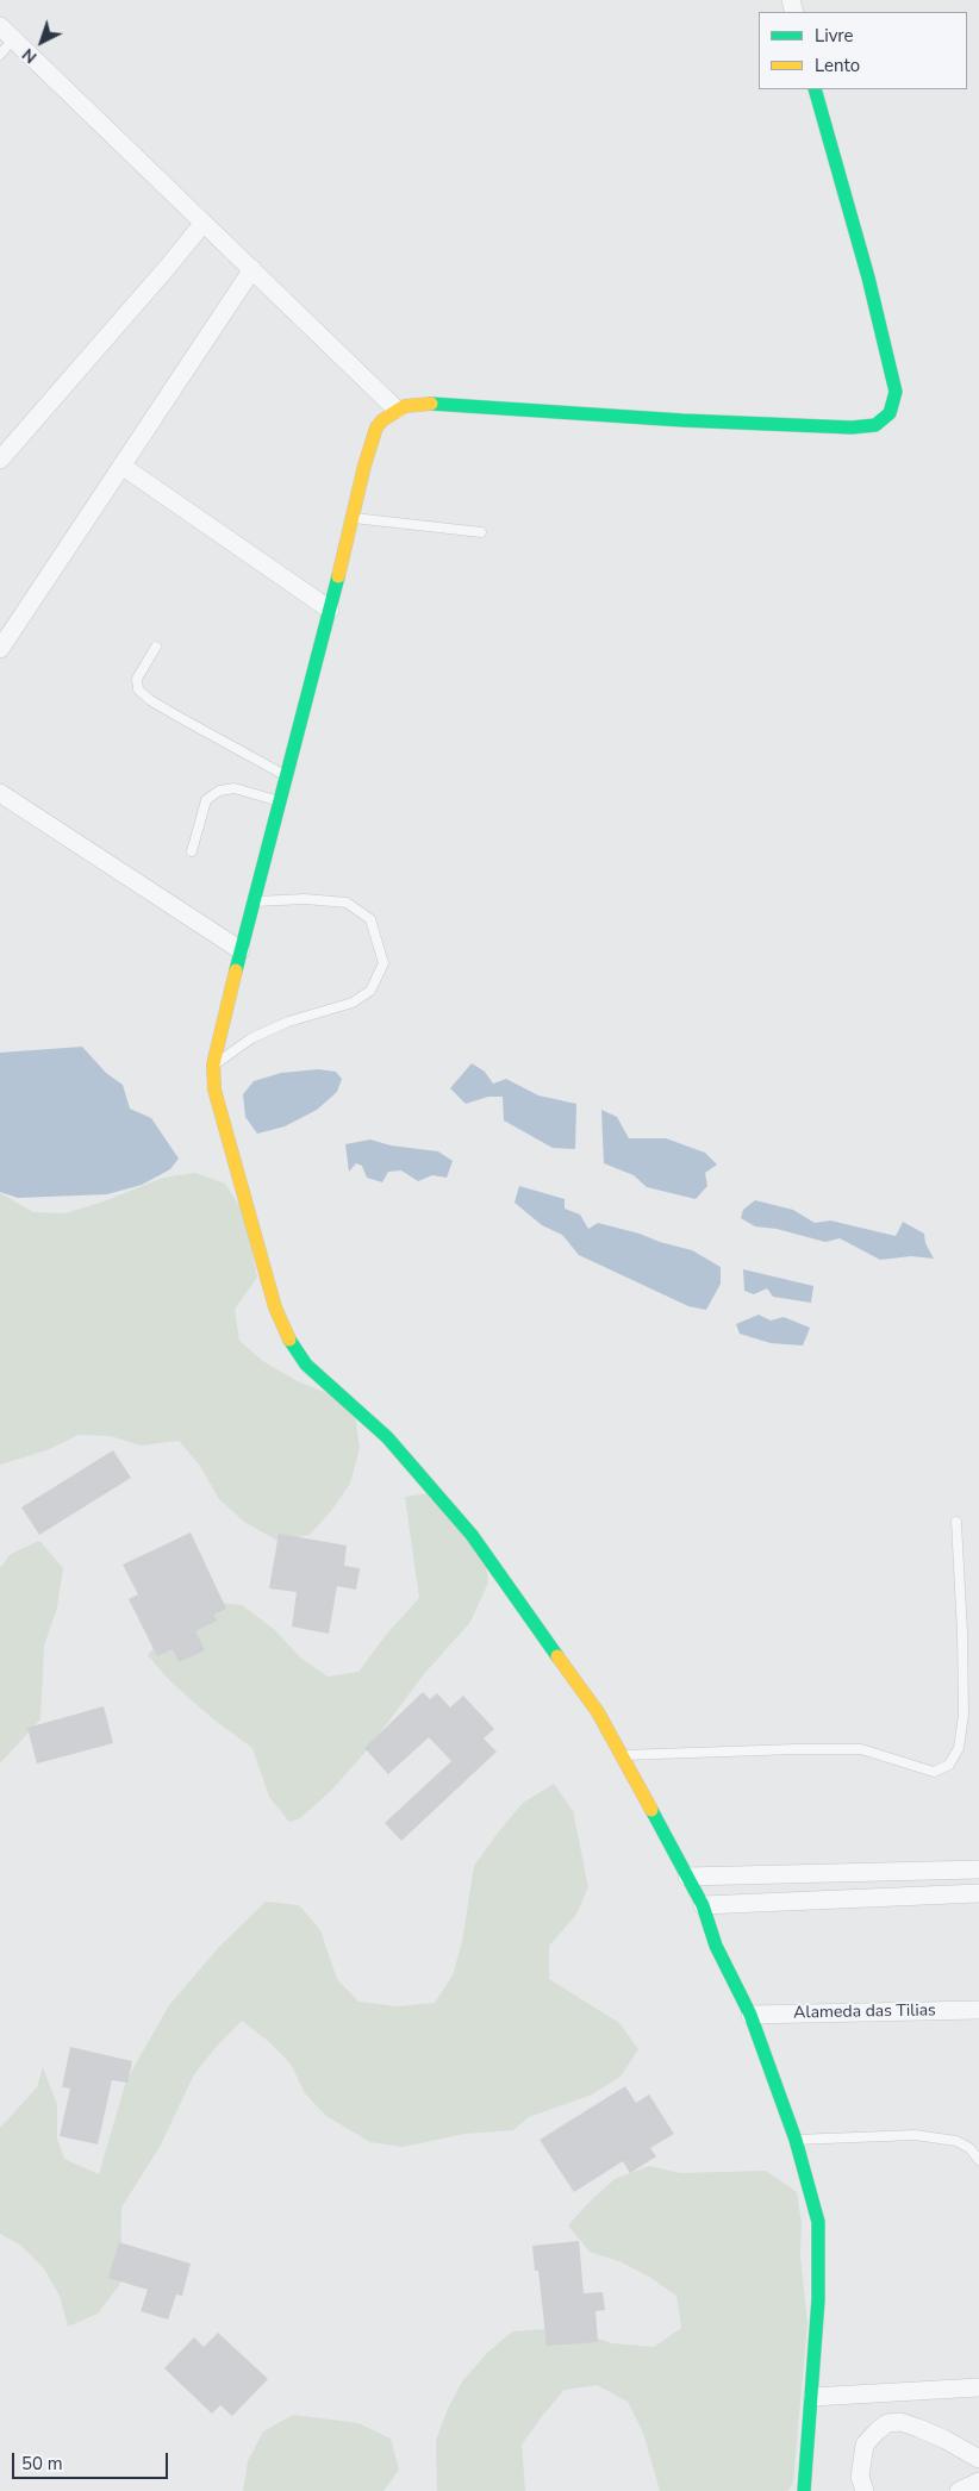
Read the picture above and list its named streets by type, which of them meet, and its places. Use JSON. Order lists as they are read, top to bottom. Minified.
{"streets":{"street":["Alameda das Tilias"]},"legend":["Livre","Lento"],"scale_bar":"50 m","north":"bottom left"}
